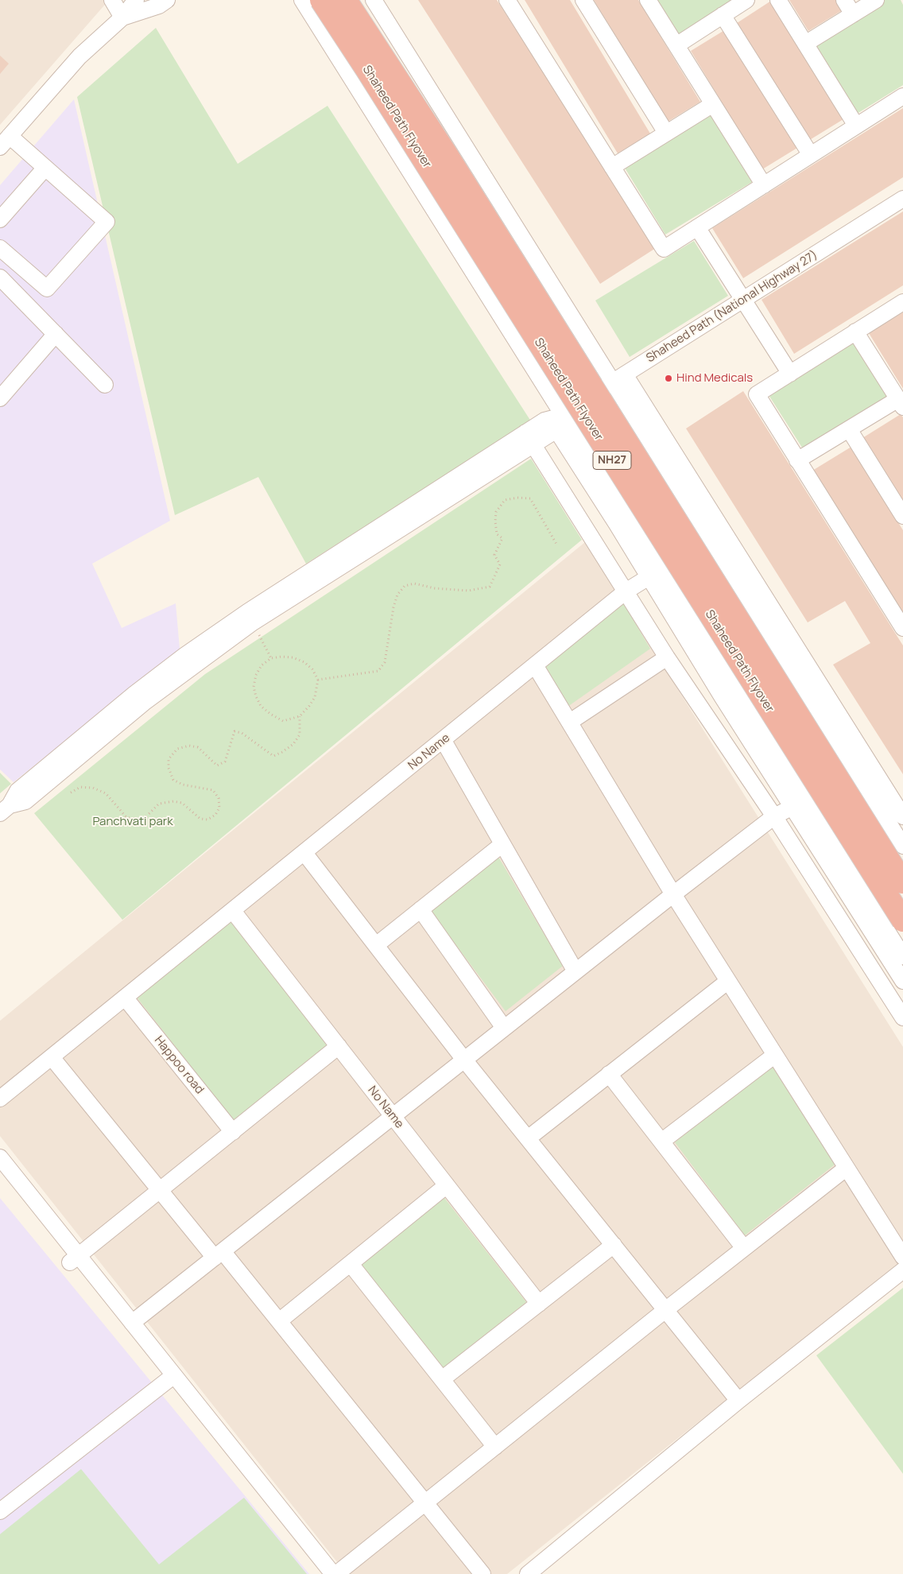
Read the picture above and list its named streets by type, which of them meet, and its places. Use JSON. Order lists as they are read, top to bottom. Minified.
{"streets":{"highway":["Shaheed Path Flyover","NH27"],"street":["Shaheed Path (National Highway 27)","No Name","Happoo road"]},"crossings":[["No Name","Happoo road"]],"parks":["Panchvati park"],"places":["Hind Medicals"]}
